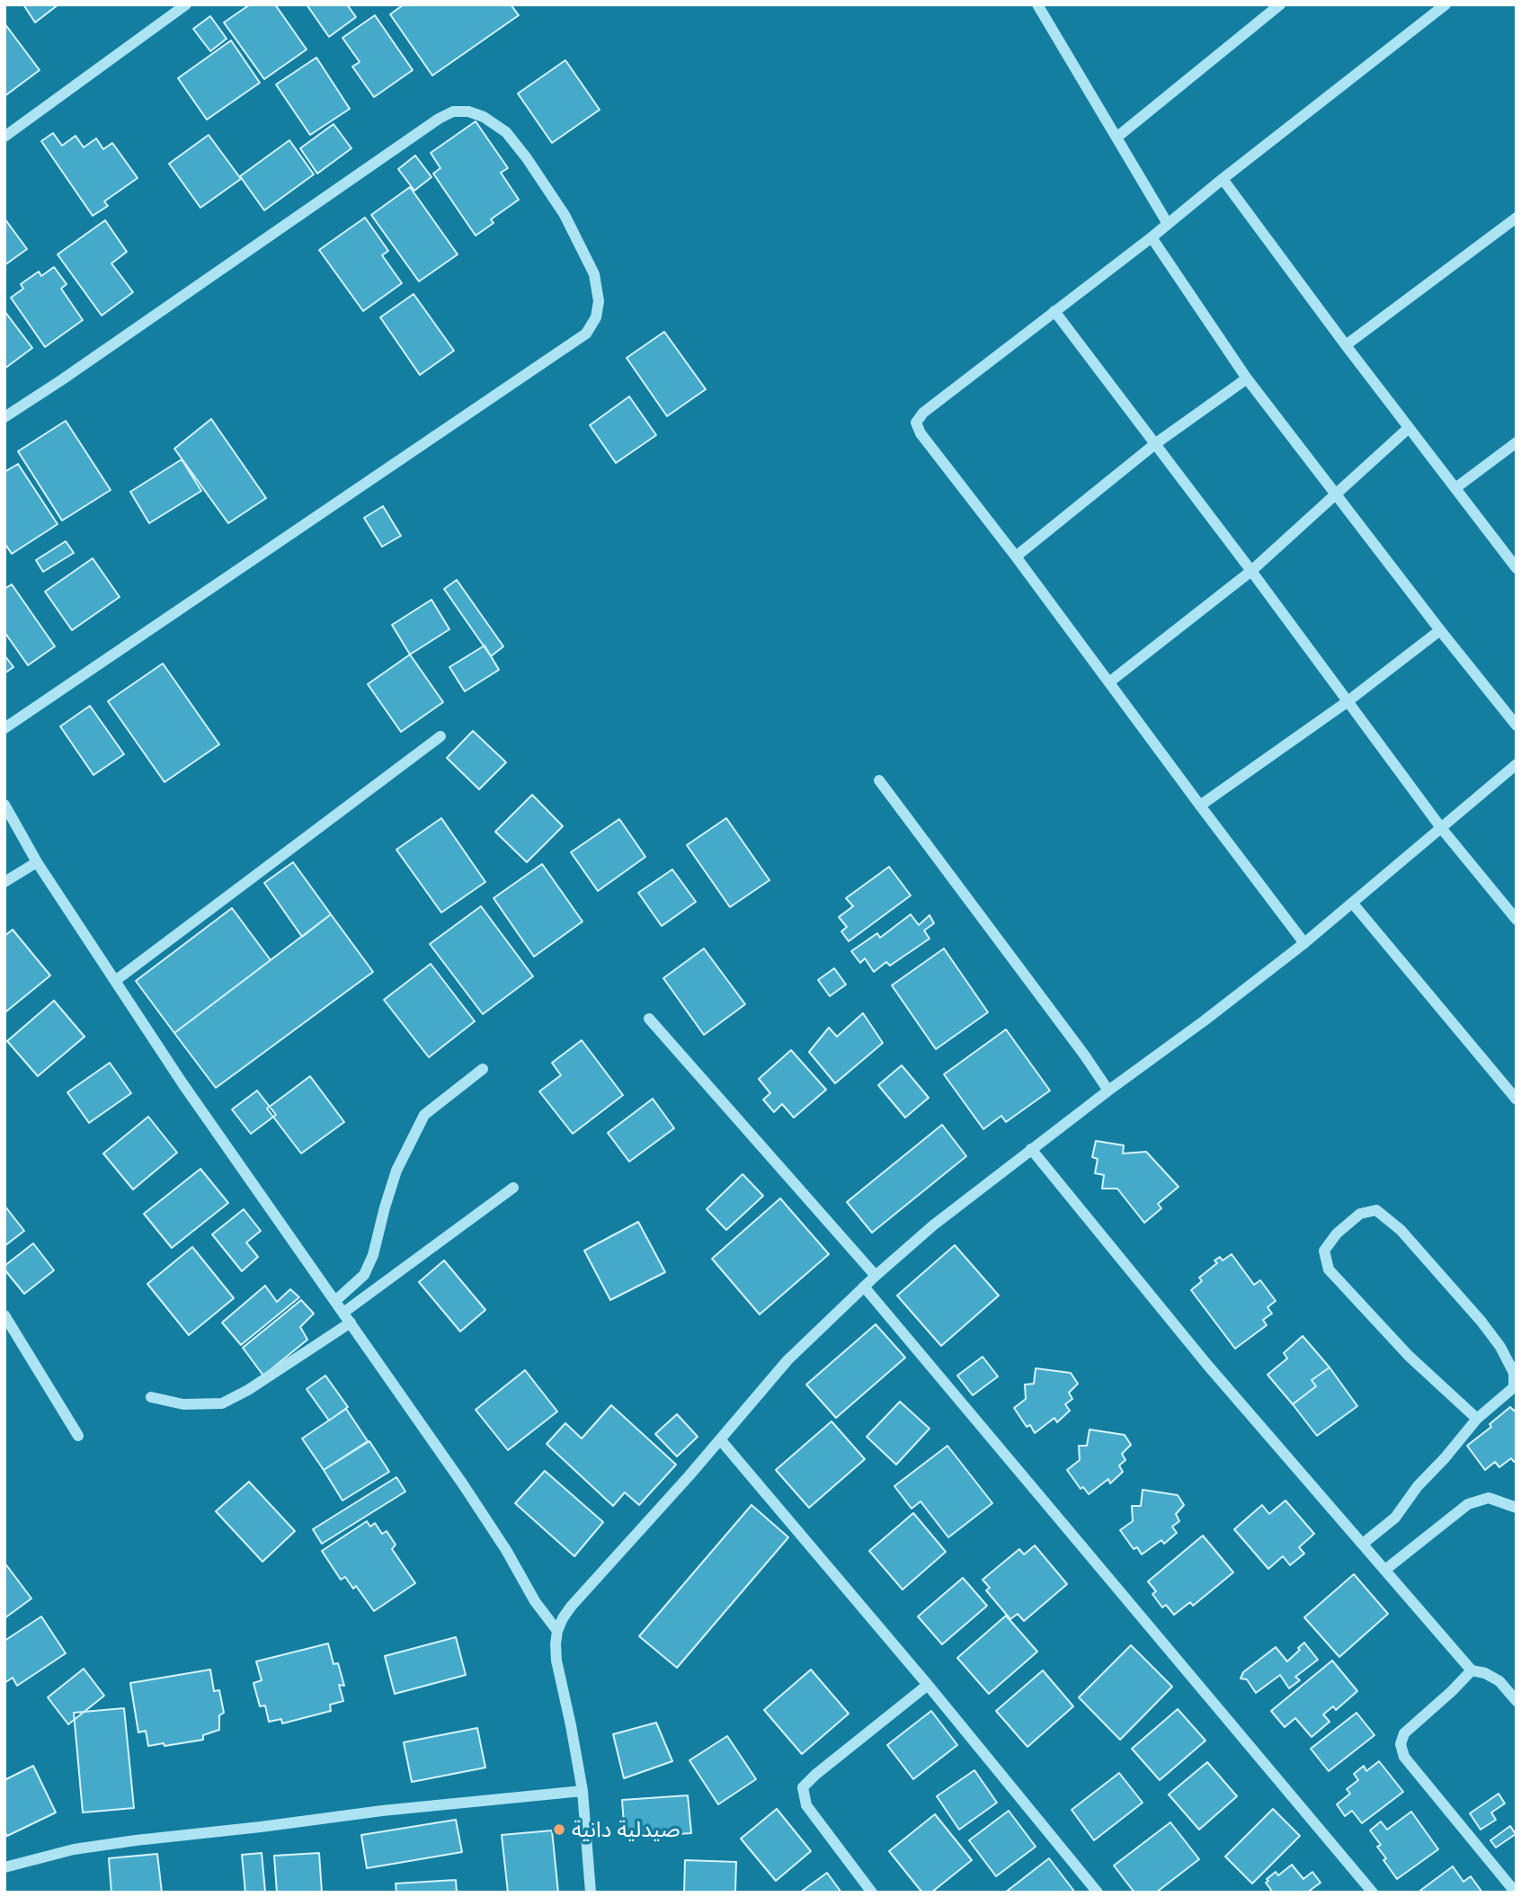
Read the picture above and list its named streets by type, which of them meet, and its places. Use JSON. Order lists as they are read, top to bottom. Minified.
{"places":["صيدلية دانية"]}
